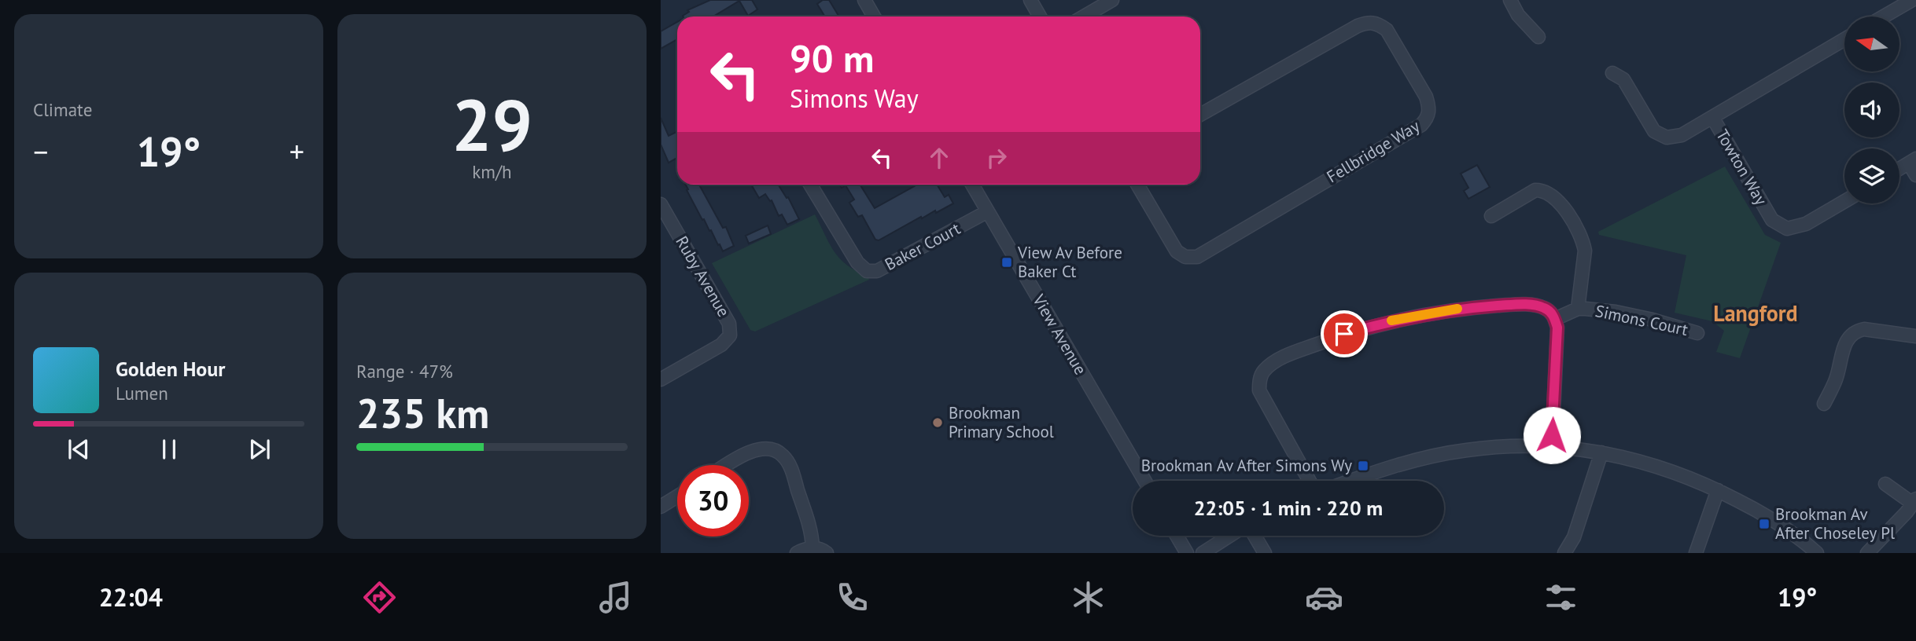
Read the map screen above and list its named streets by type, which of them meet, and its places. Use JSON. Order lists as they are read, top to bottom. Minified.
{"streets":{"street":["Fellbridge Way","Towton Way","Baker Court","Ruby Avenue","Simons Court","View Avenue"]},"crossings":[["Baker Court","View Avenue"]],"districts":["Langford"],"places":{"transit":["View Av Before Baker Ct","Brookman Av After Simons Wy","Brookman Av After Choseley Pl"],"other":["Brookman Primary School"]},"north":"left","page":{"tile":["Climate",["29","km/h"],["Range · 47%","235 km"]],"turn":["90 m","Simons Way"],"heat":["−","19°","+"],"song":["Golden Hour","Lumen"],"limit":"30","trip":"22:05 · 1 min · 220 m","tabs":["22:04","19°"]}}
